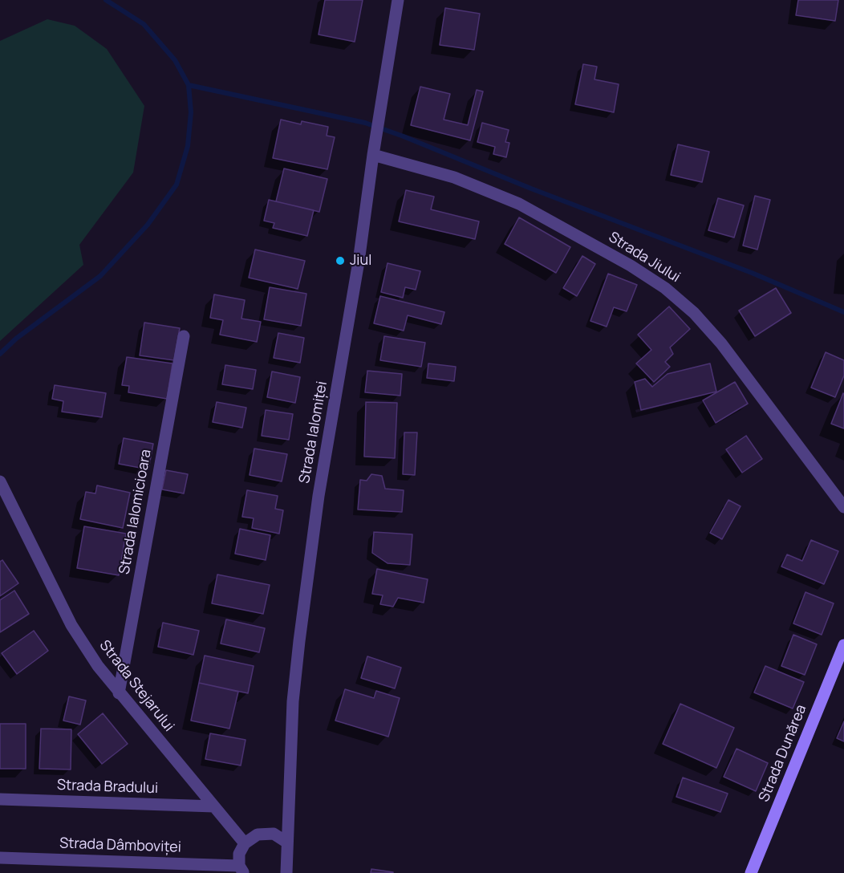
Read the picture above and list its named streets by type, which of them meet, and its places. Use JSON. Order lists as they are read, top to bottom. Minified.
{"streets":{"street":["Strada Jiului","Strada Ialomiței","Strada Ialomicioara","Strada Stejarului","Strada Dunărea","Strada Bradului","Strada Dâmboviței"]},"crossings":[["Strada Jiului","Strada Ialomiței"],["Strada Ialomicioara","Strada Stejarului"],["Strada Stejarului","Strada Bradului"]],"places":["Jiul"]}
